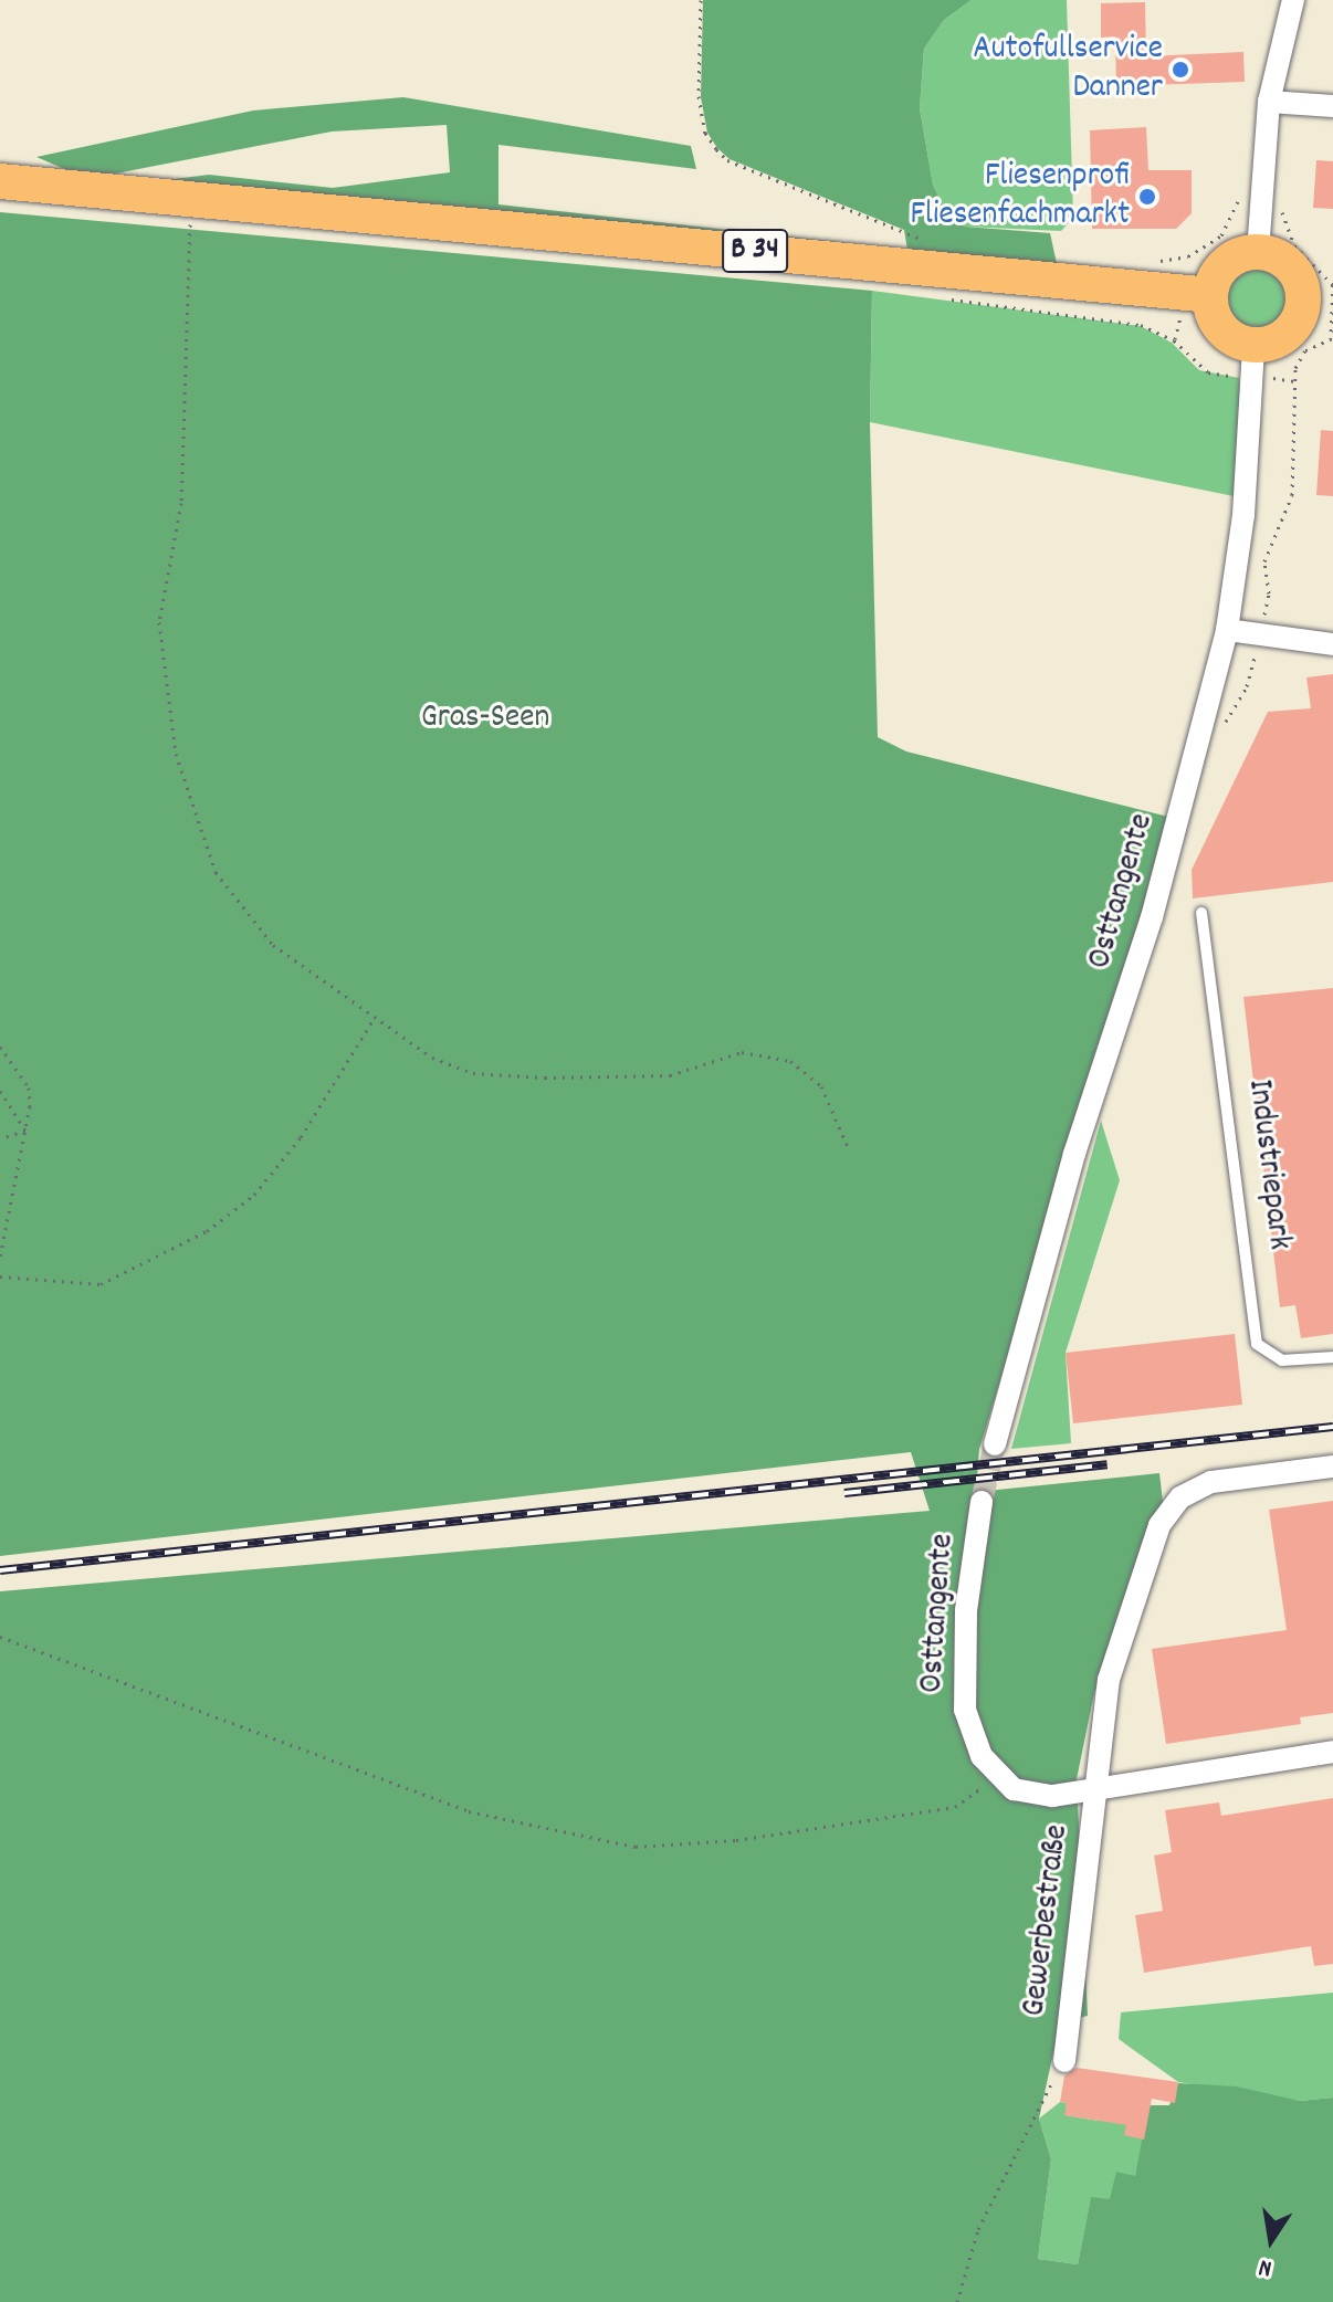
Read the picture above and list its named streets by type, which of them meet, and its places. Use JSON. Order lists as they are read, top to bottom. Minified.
{"streets":{"main road":["B 34"],"street":["Osttangente","Gewerbestraße"],"lane":["Industriepark"]},"parks":["Gras-Seen"],"places":["Autofullservice Danner","Fliesenprofi Fliesenfachmarkt"],"north":"bottom"}
